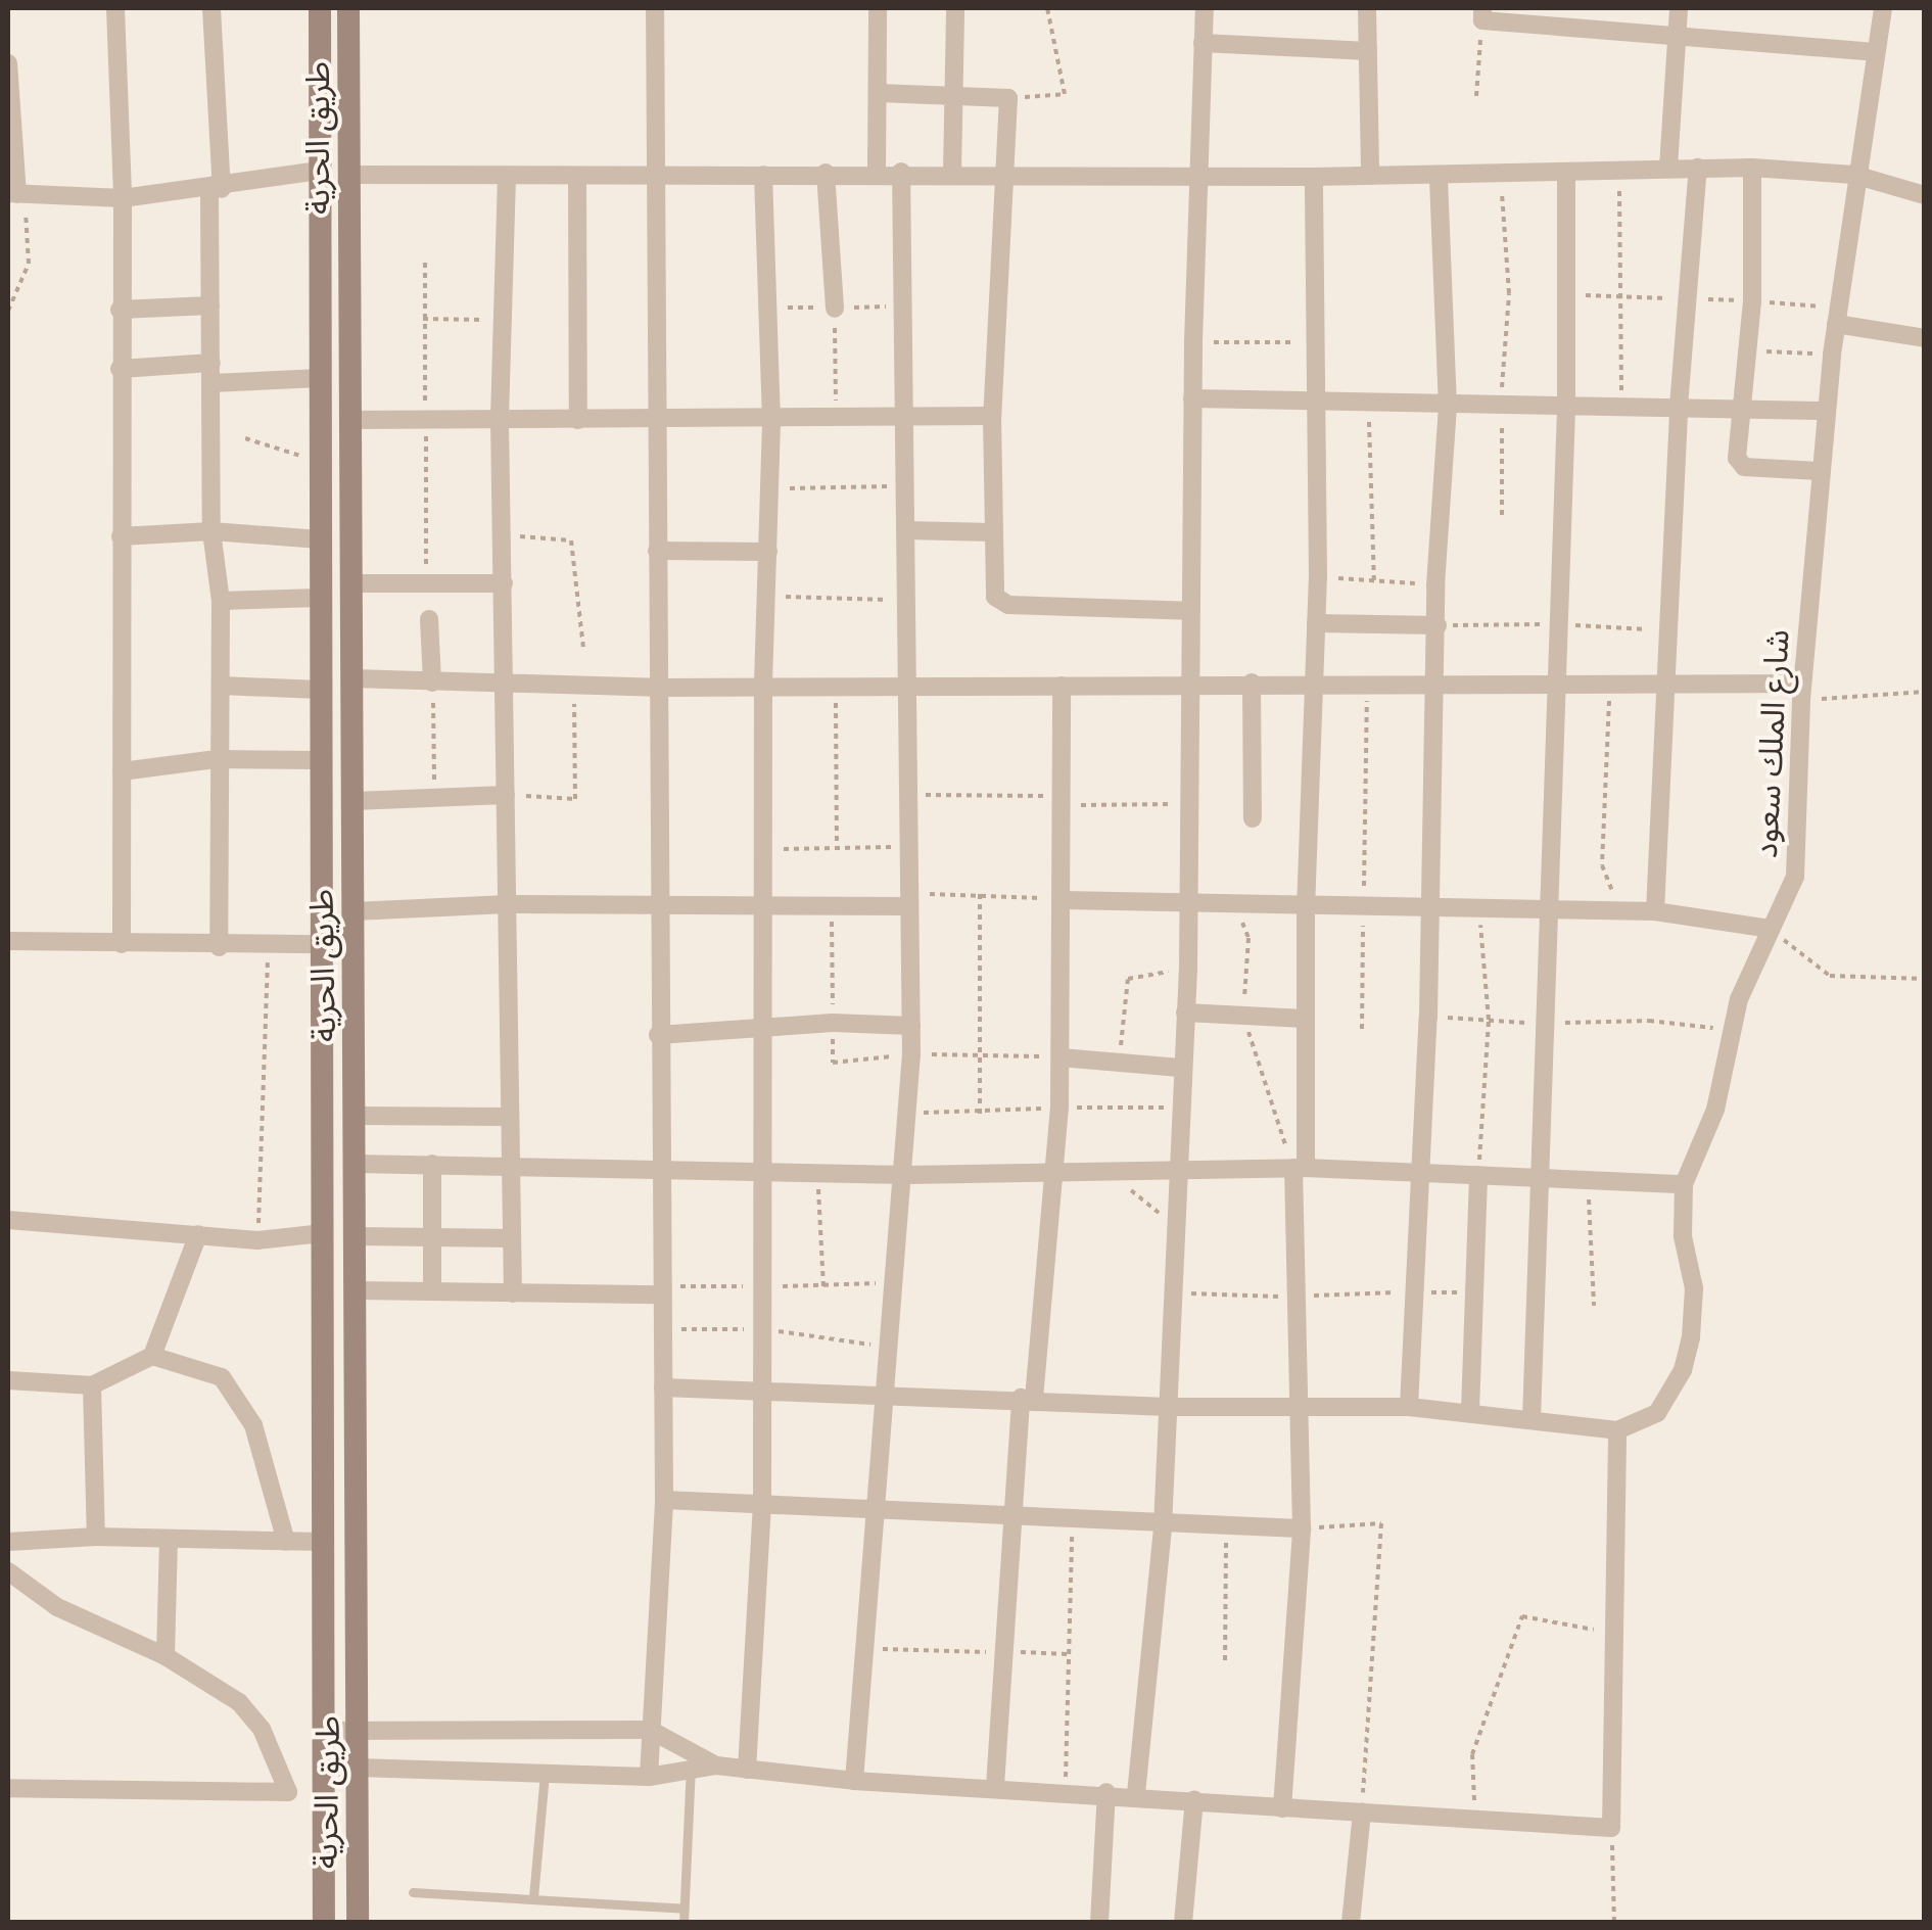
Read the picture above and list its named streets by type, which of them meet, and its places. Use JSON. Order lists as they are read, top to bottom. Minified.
{"streets":{"main road":["طريق الحرية"],"street":["شارع الملك سعود"]}}
